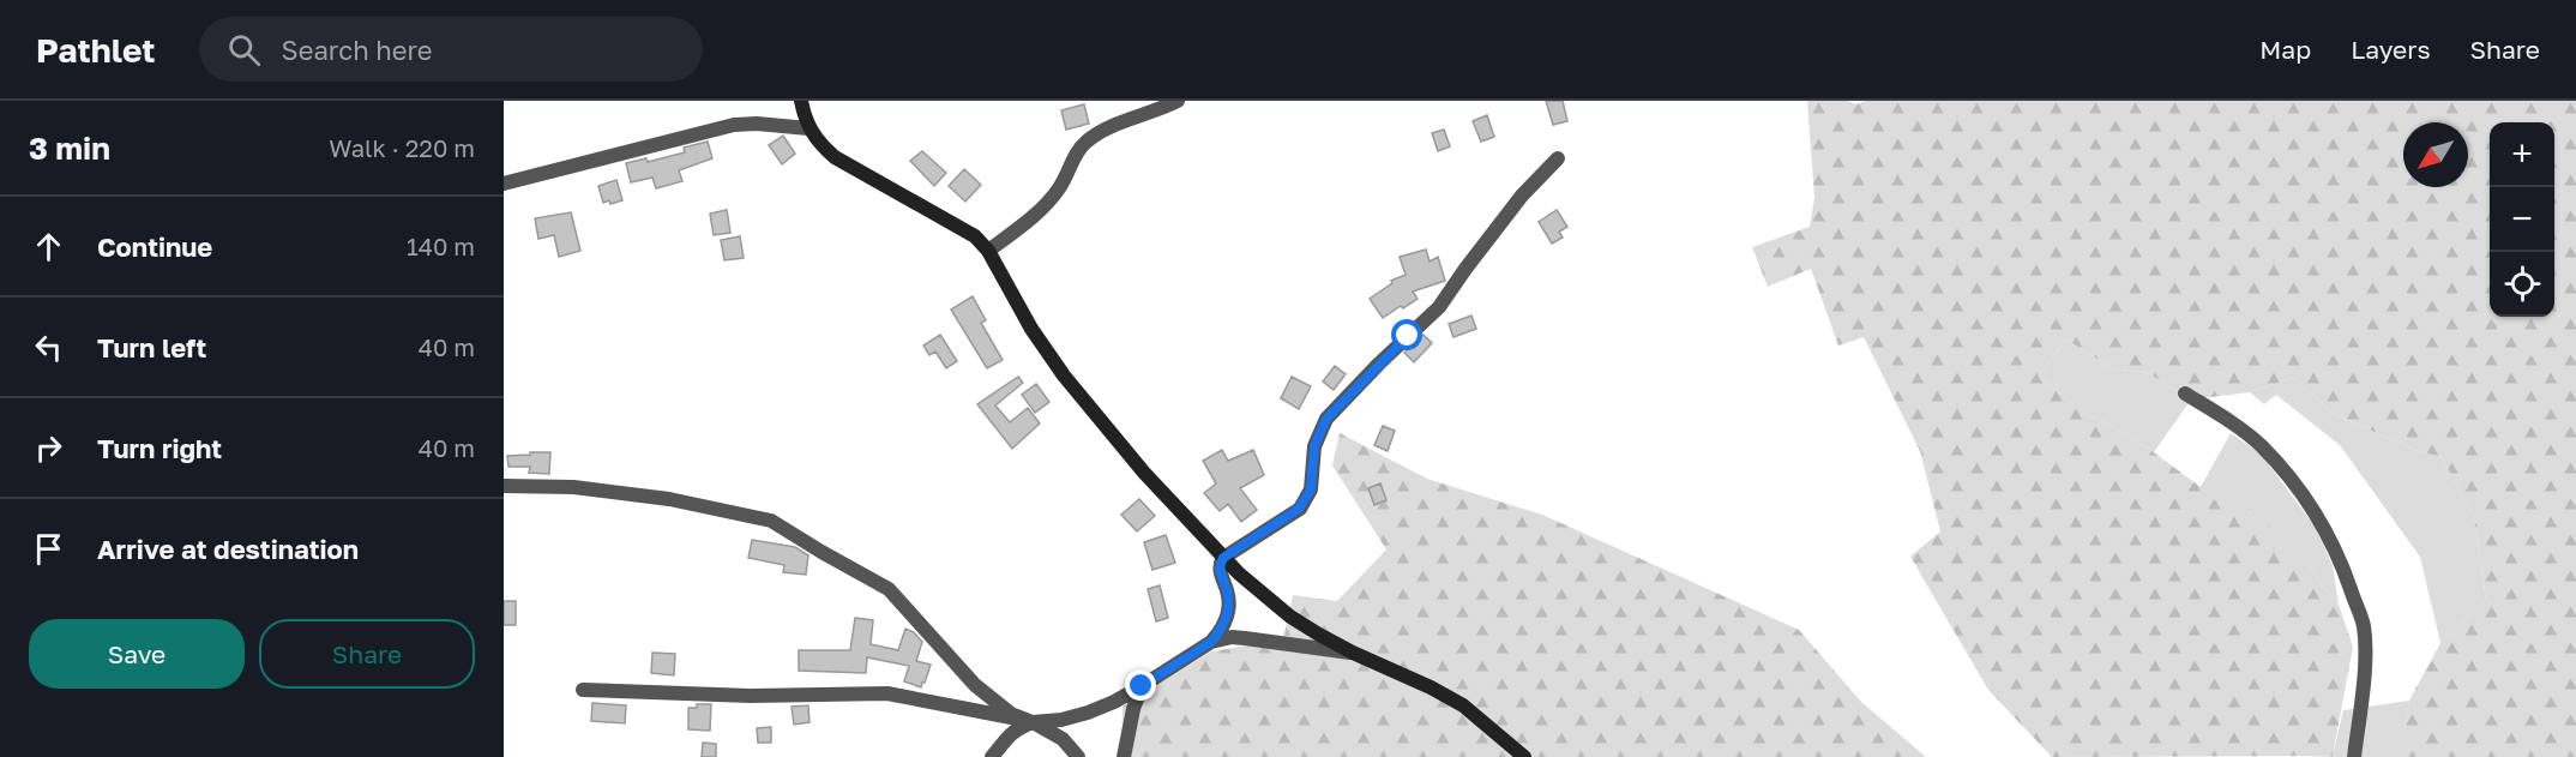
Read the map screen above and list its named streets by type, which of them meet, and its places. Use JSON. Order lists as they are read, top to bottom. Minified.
{"north":"bottom left","page":{"header":"Pathlet","search":"Search here","nav":["Map","Layers","Share"],"heading":["3 min","Walk · 220 m"],"map_buttons":["+","−"],"list":[["Continue","140 m"],["Turn left","40 m"],["Turn right","40 m"],"Arrive at destination"],"buttons":["Save","Share"]}}
